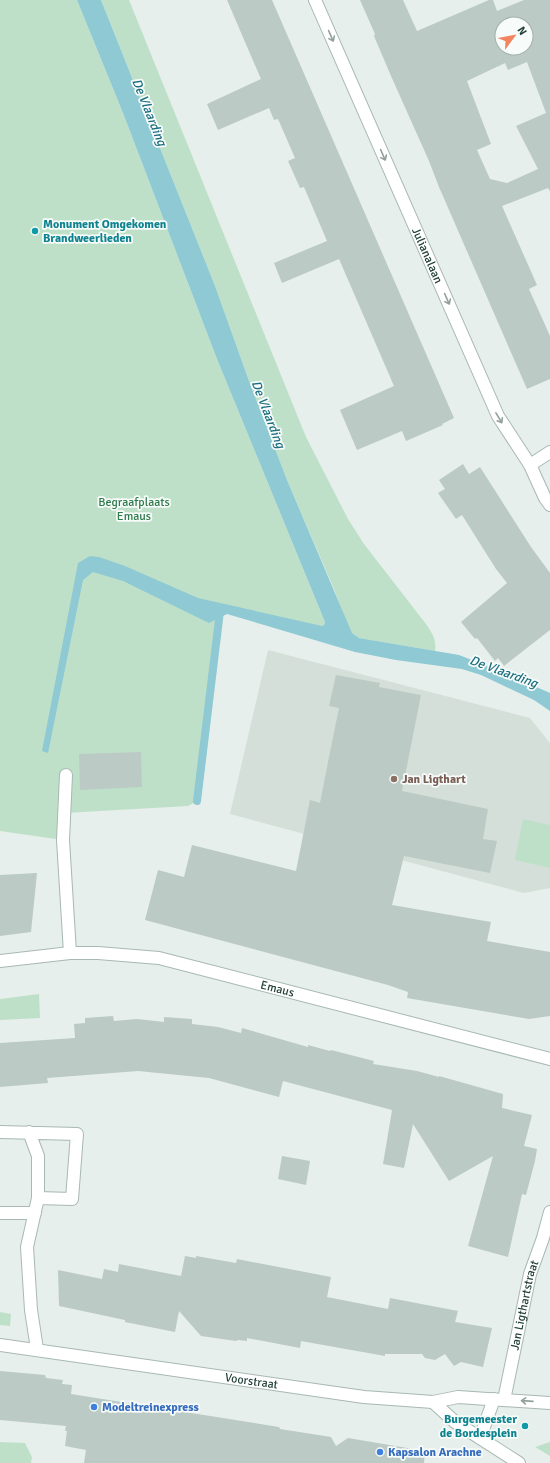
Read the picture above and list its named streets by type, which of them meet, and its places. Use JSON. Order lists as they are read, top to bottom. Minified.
{"streets":{"street":["Julianalaan","Emaus","Jan Ligthartstraat","Voorstraat"]},"crossings":[["Jan Ligthartstraat","Voorstraat"]],"one_way":["Julianalaan"],"water":["De Vlaarding"],"parks":["Begraafplaats Emaus"],"places":["Monument Omgekomen Brandweerlieden","Jan Ligthart","Modeltreinexpress","Burgemeester de Bordesplein","Kapsalon Arachne"],"north":"top right"}
